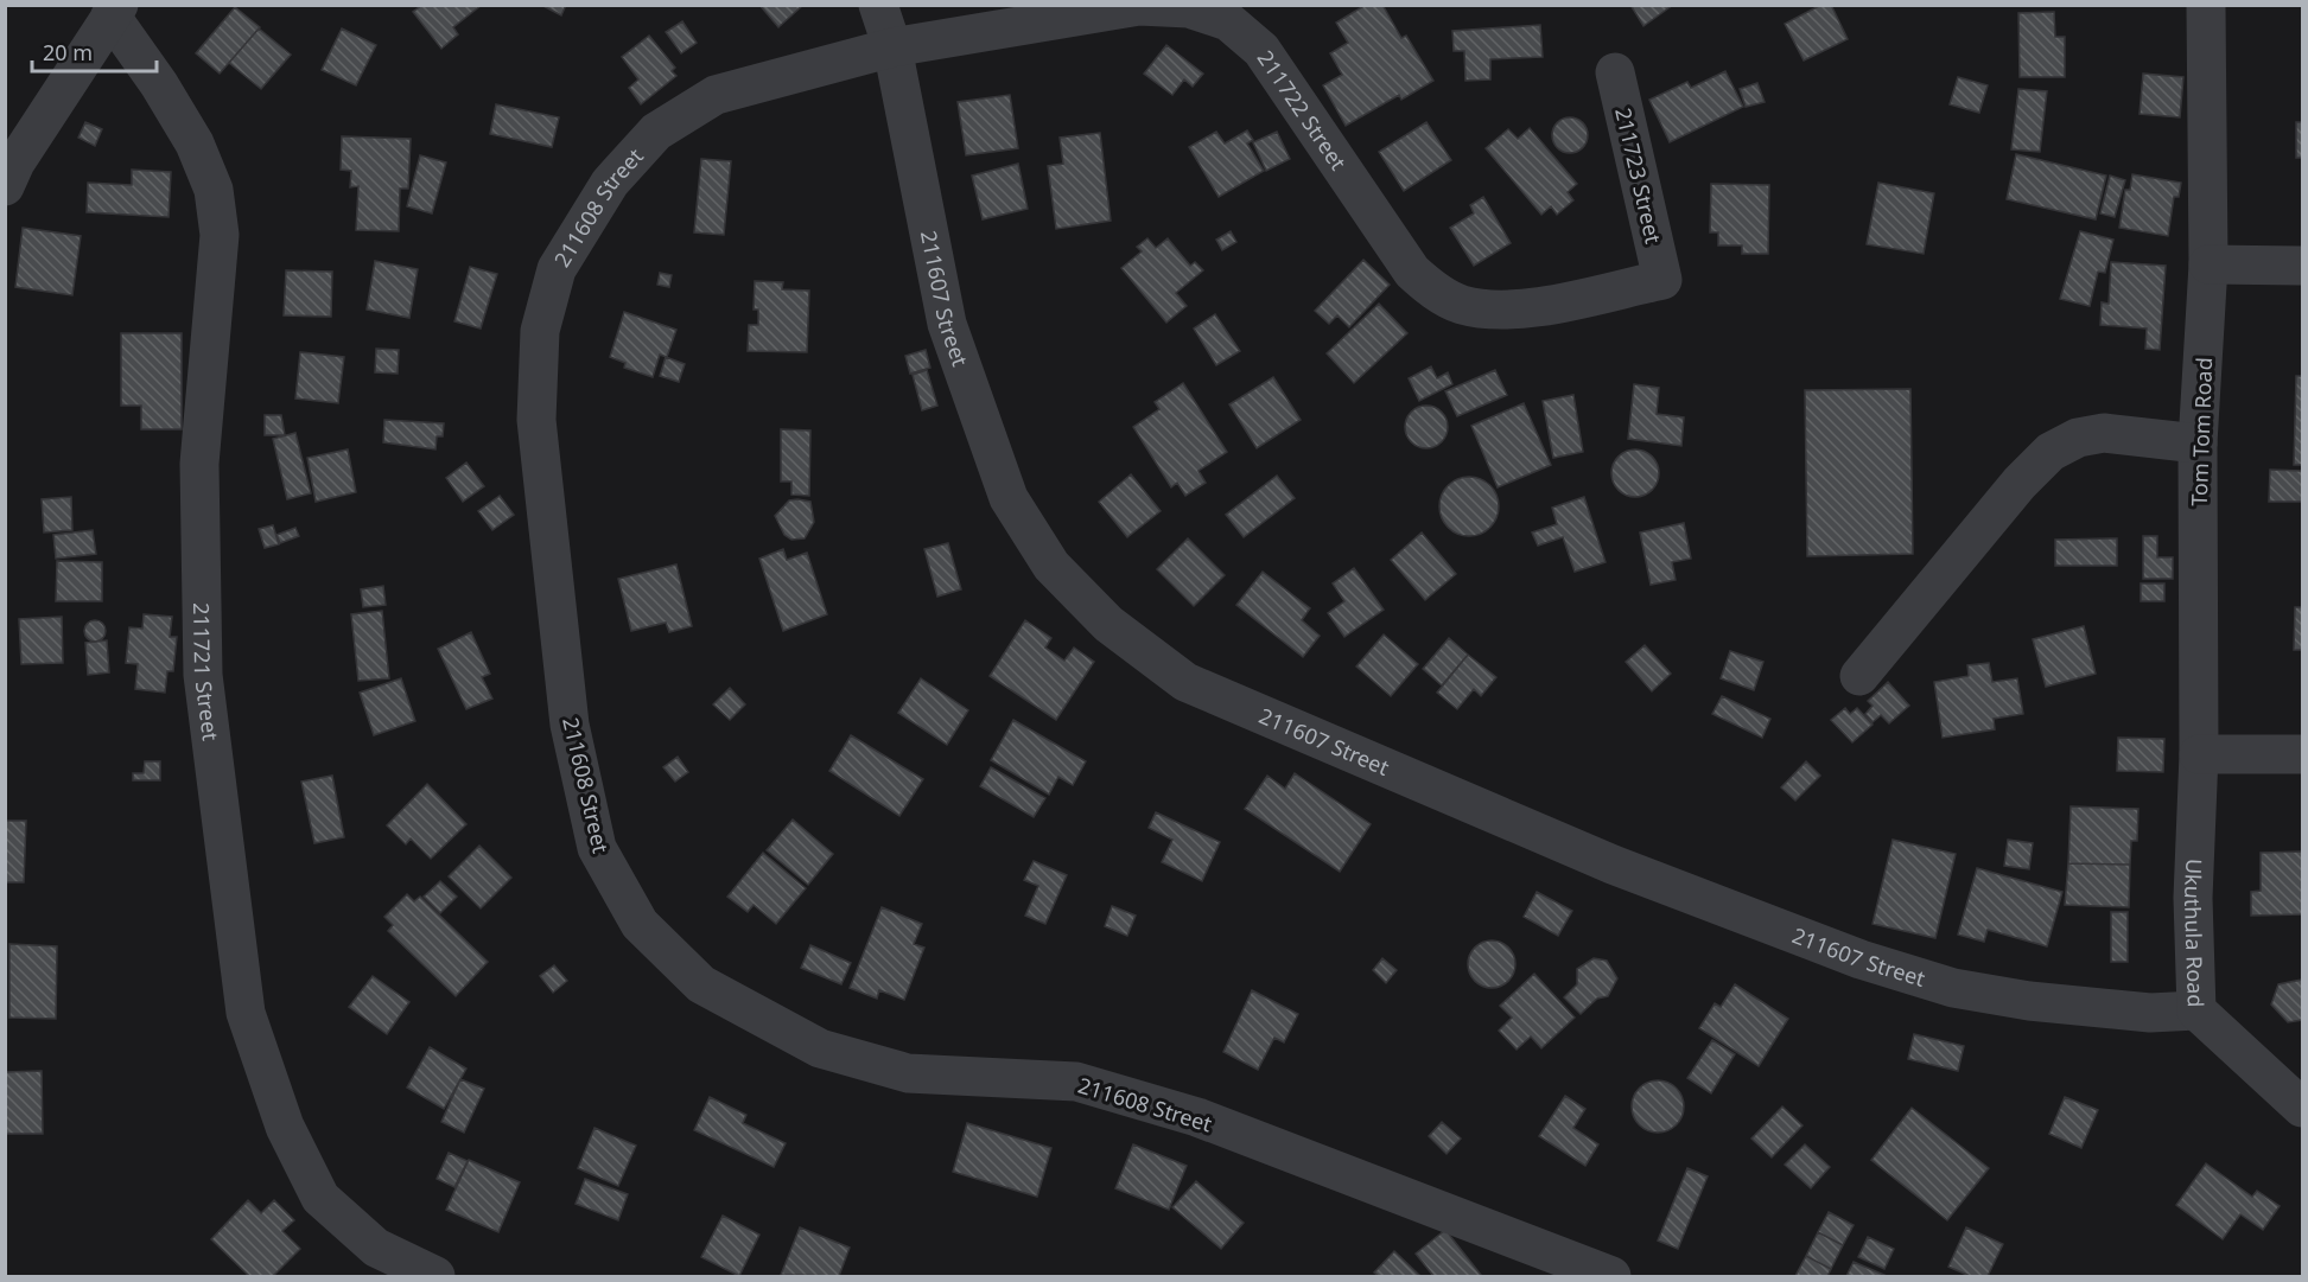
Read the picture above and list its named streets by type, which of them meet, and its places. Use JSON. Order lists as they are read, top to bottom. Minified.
{"streets":{"street":["211722 Street","211723 Street","211608 Street","211607 Street","Tom Tom Road","211721 Street","Ukuthula Road"]},"crossings":[["211722 Street","211723 Street"],["211722 Street","211608 Street"],["211722 Street","211607 Street"],["211608 Street","211607 Street"],["211607 Street","Ukuthula Road"],["Tom Tom Road","Ukuthula Road"]],"scale_bar":"20 m"}
